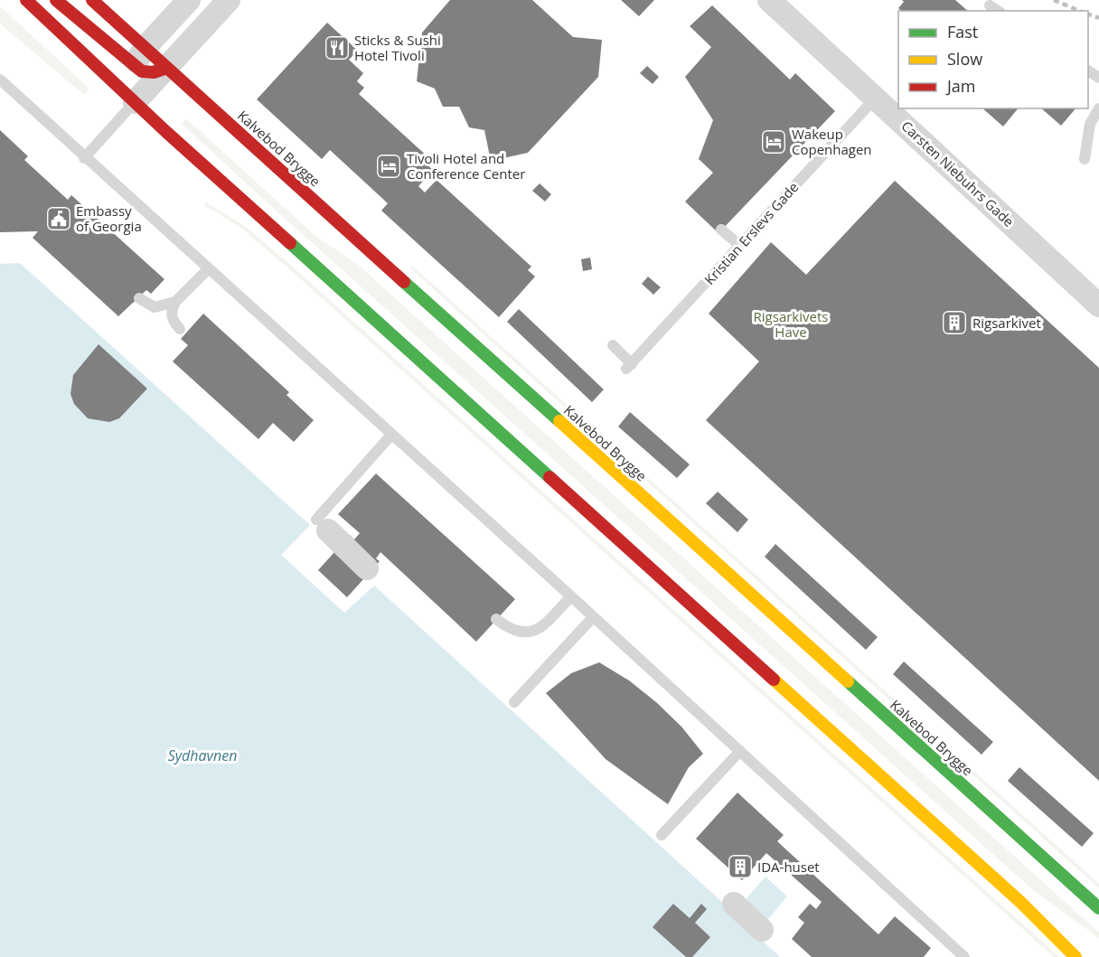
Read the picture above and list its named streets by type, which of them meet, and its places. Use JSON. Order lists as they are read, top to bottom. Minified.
{"streets":{"main road":["Kalvebod Brygge"],"street":["Carsten Niebuhrs Gade"],"lane":["Kristian Erslevs Gade"]},"crossings":[["Carsten Niebuhrs Gade","Kristian Erslevs Gade"]],"water":["Sydhavnen"],"parks":["Rigsarkivets Have"],"places":{"restaurant":["Sticks & Sushi Hotel Tivoli"],"hotel":["Wakeup Copenhagen","Tivoli Hotel and Conference Center"],"public building":["Embassy of Georgia"],"building":["Rigsarkivet","IDA-huset"]},"legend":["Fast","Slow","Jam"]}
